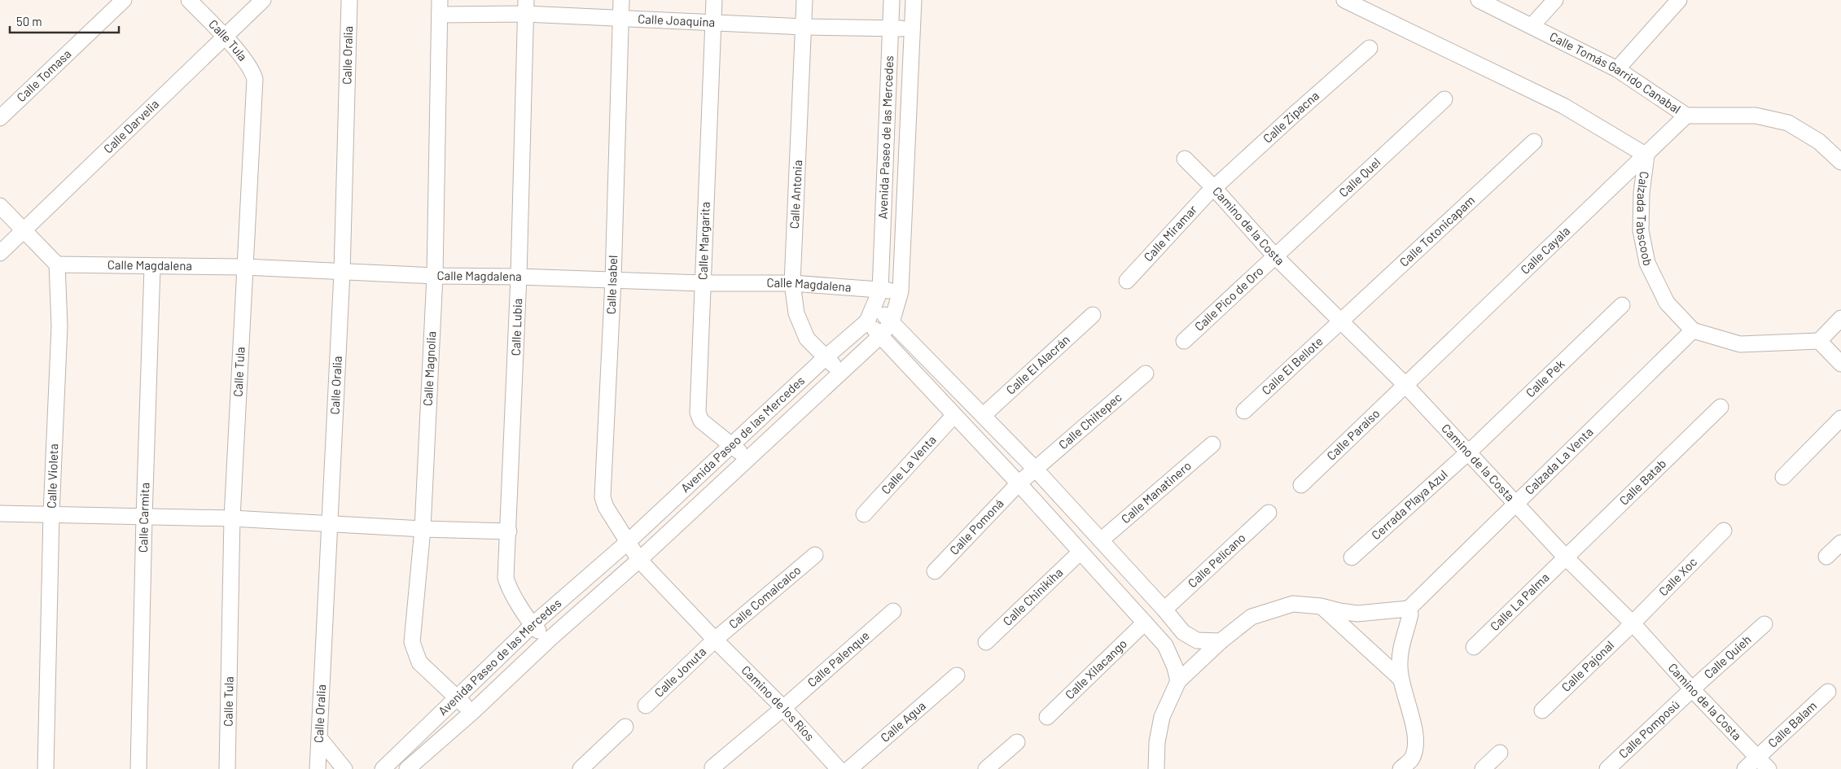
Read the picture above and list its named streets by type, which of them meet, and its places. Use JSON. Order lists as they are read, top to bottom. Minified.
{"streets":{"street":["Calle Joaquina","Calle Tula","Calle Oralia","Calle Tomás Garrido Canabal","Calle Tomasa","Calle Zipacna","Calle Darvelia","Avenida Paseo de las Mercedes","Calle Quel","Calle Antonia","Calzada Tabscoob","Camino de la Costa","Calle Totonicapam","Calle Miramar","Calle Margarita","Calle Cayala","Calle Magdalena","Calle Isabel","Calle Pico de Oro","Calle Lubia","Calle El Alacrán","Calle El Bellote","Calle Magnolia","Calle Pek","Calle Chiltepec","Calle Paraíso","Calzada La Venta","Calle La Venta","Calle Violeta","Calle Batab","Calle Manatinero","Cerrada Playa Azul","Calle Carmita","Calle Pomoná","Calle Pelícano","Calle Xoc","Calle Comalcalco","Calle Chinikiha","Calle La Palma","Calle Quieh","Calle Palenque","Calle Pajonal","Calle Xilacango","Calle Jonuta","Camino de los Ríos","Calle Agua","Calle Balam","Calle Pomposú"]},"crossings":[["Calle Joaquina","Avenida Paseo de las Mercedes"],["Calle Joaquina","Calle Antonia"],["Calle Joaquina","Calle Margarita"],["Calle Joaquina","Calle Isabel"],["Calle Joaquina","Calle Lubia"],["Calle Joaquina","Calle Magnolia"],["Calle Tula","Calle Darvelia"],["Calle Tula","Calle Magdalena"],["Calle Oralia","Calle Magdalena"],["Calle Tomás Garrido Canabal","Calle Cayala"],["Calle Zipacna","Camino de la Costa"],["Calle Zipacna","Calle Miramar"],["Avenida Paseo de las Mercedes","Calle Antonia"],["Avenida Paseo de las Mercedes","Calle Margarita"],["Avenida Paseo de las Mercedes","Calle Magdalena"],["Avenida Paseo de las Mercedes","Calle Isabel"],["Avenida Paseo de las Mercedes","Calle Lubia"],["Avenida Paseo de las Mercedes","Calle Magnolia"],["Avenida Paseo de las Mercedes","Camino de los Ríos"],["Calle Quel","Camino de la Costa"],["Calle Quel","Calle Pico de Oro"],["Calle Antonia","Calle Magdalena"],["Calzada Tabscoob","Calle Cayala"],["Calzada Tabscoob","Calzada La Venta"],["Camino de la Costa","Calle Totonicapam"],["Camino de la Costa","Calle Miramar"],["Camino de la Costa","Calle Cayala"],["Camino de la Costa","Calle Pico de Oro"],["Camino de la Costa","Calle El Bellote"],["Camino de la Costa","Calle Pek"],["Camino de la Costa","Calle Paraíso"],["Camino de la Costa","Calzada La Venta"],["Camino de la Costa","Calle Batab"],["Camino de la Costa","Cerrada Playa Azul"],["Camino de la Costa","Calle Xoc"],["Camino de la Costa","Calle La Palma"],["Camino de la Costa","Calle Quieh"],["Camino de la Costa","Calle Pajonal"],["Camino de la Costa","Calle Balam"],["Camino de la Costa","Calle Pomposú"],["Calle Totonicapam","Calle El Bellote"],["Calle Margarita","Calle Magdalena"],["Calle Cayala","Calle Paraíso"],["Calle Magdalena","Calle Isabel"],["Calle Magdalena","Calle Lubia"],["Calle Magdalena","Calle Magnolia"],["Calle Magdalena","Calle Violeta"],["Calle Magdalena","Calle Carmita"],["Calle Isabel","Camino de los Ríos"],["Calle Pek","Cerrada Playa Azul"],["Calle Chiltepec","Calle Pomoná"],["Calle Batab","Calle La Palma"],["Calle Xoc","Calle Pajonal"],["Calle Comalcalco","Calle Jonuta"],["Calle Comalcalco","Camino de los Ríos"],["Calle Quieh","Calle Pomposú"],["Calle Palenque","Camino de los Ríos"],["Calle Jonuta","Camino de los Ríos"]],"scale_bar":"50 m"}
